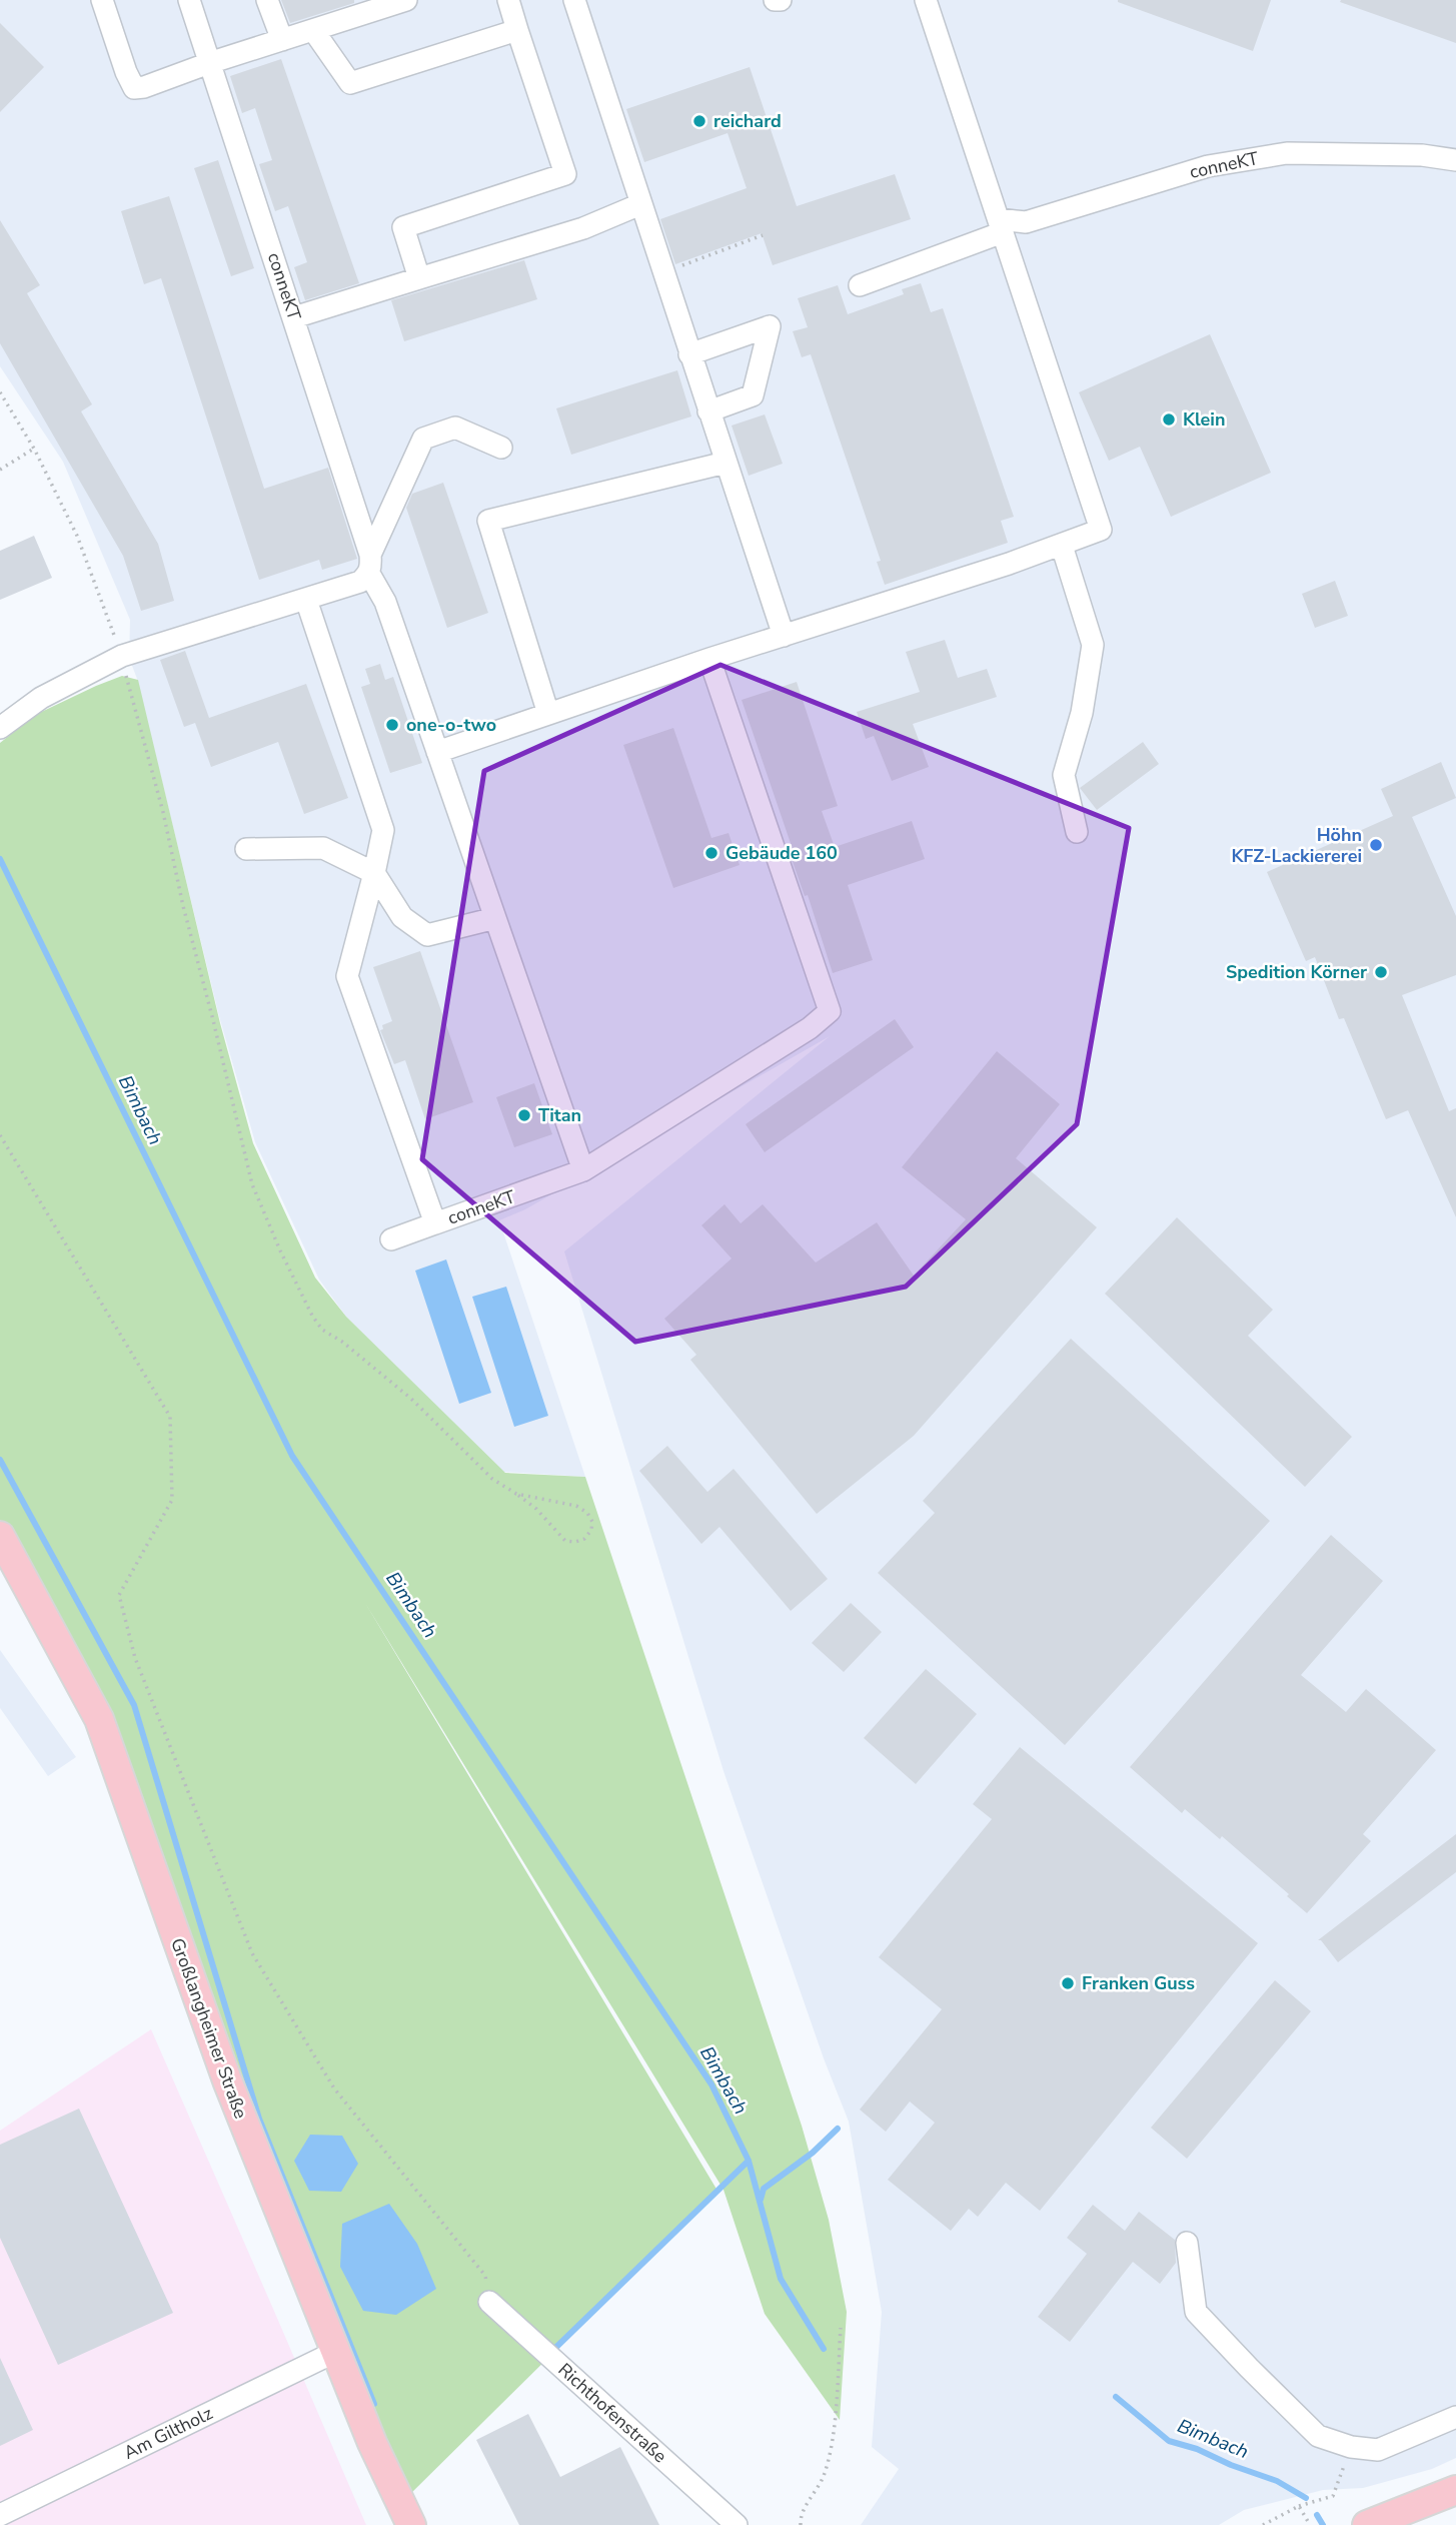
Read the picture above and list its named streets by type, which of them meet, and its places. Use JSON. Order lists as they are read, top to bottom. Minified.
{"streets":{"main road":["Großlangheimer Straße"],"street":["conneKT","Richthofenstraße","Am Giltholz"]},"crossings":[["Großlangheimer Straße","Am Giltholz"]],"water":["Bimbach"],"places":["reichard","Klein","one-o-two","Höhn KFZ-Lackiererei","Gebäude 160","Spedition Körner","Titan","Franken Guss"]}
